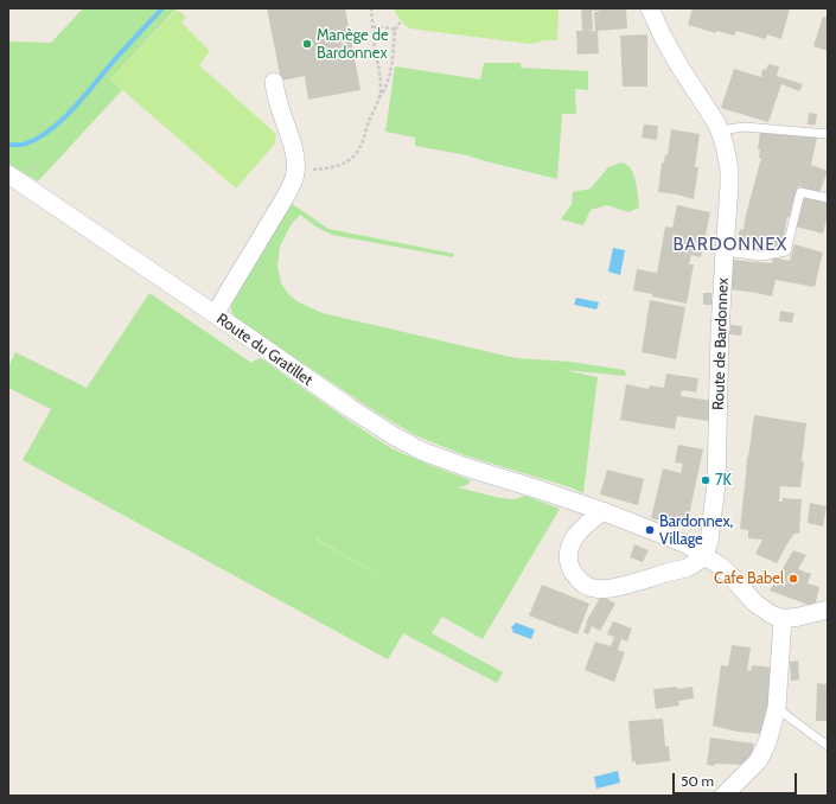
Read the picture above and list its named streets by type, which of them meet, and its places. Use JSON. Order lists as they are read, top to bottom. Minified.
{"streets":{"street":["Route de Bardonnex","Route du Gratillet"]},"crossings":[["Route de Bardonnex","Route du Gratillet"]],"districts":["BARDONNEX"],"places":["Manège de Bardonnex","7K","Bardonnex, Village","Cafe Babel"],"scale_bar":"50 m"}
